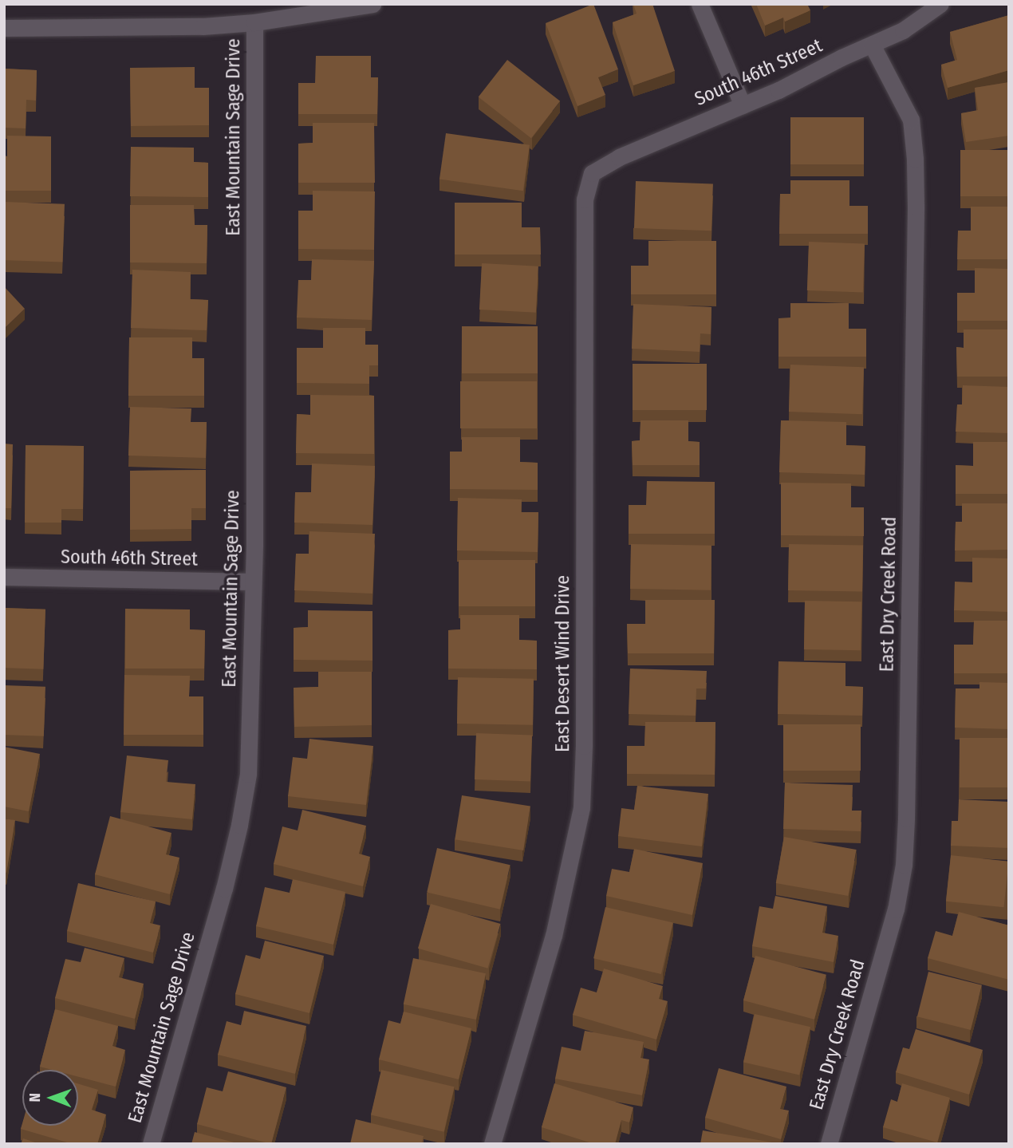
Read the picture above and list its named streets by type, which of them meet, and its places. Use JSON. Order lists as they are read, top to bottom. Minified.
{"streets":{"street":["South 46th Street","East Mountain Sage Drive","East Dry Creek Road","East Desert Wind Drive"]},"crossings":[["South 46th Street","East Mountain Sage Drive"],["South 46th Street","East Dry Creek Road"],["South 46th Street","East Desert Wind Drive"]],"north":"left"}
